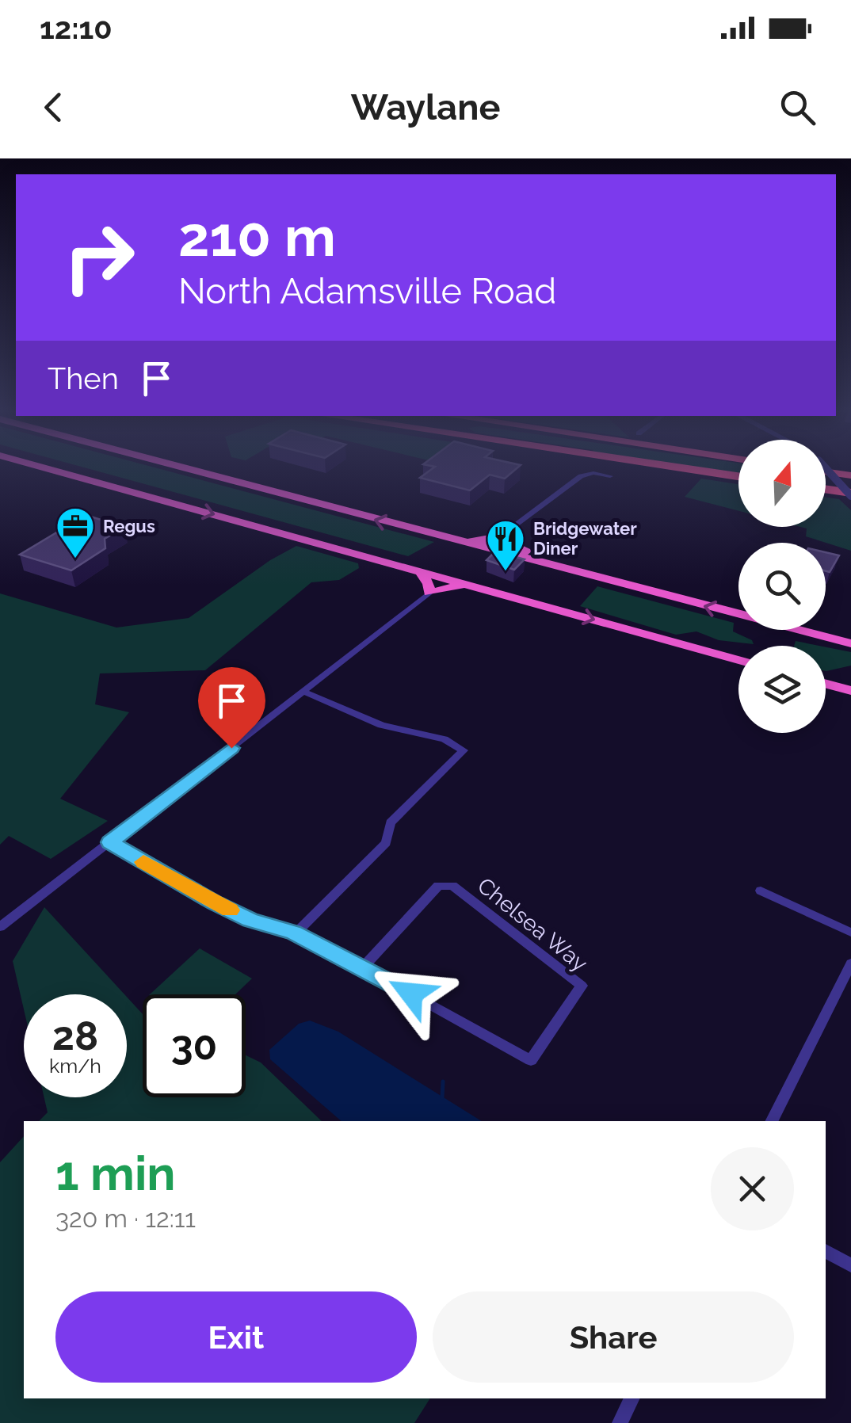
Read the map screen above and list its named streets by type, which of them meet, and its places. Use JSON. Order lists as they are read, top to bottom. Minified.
{"streets":{"street":["Chelsea Way"]},"places":{"office":["Regus"],"restaurant":["Bridgewater Diner"]},"north":"top","page":{"status":"12:10","header":"Waylane","turn":["210 m","North Adamsville Road"],"then":"Then","speed":"28 km/h","limit":"30","heading":["1 min","320 m · 12:11"],"buttons":["Exit","Share"]}}
